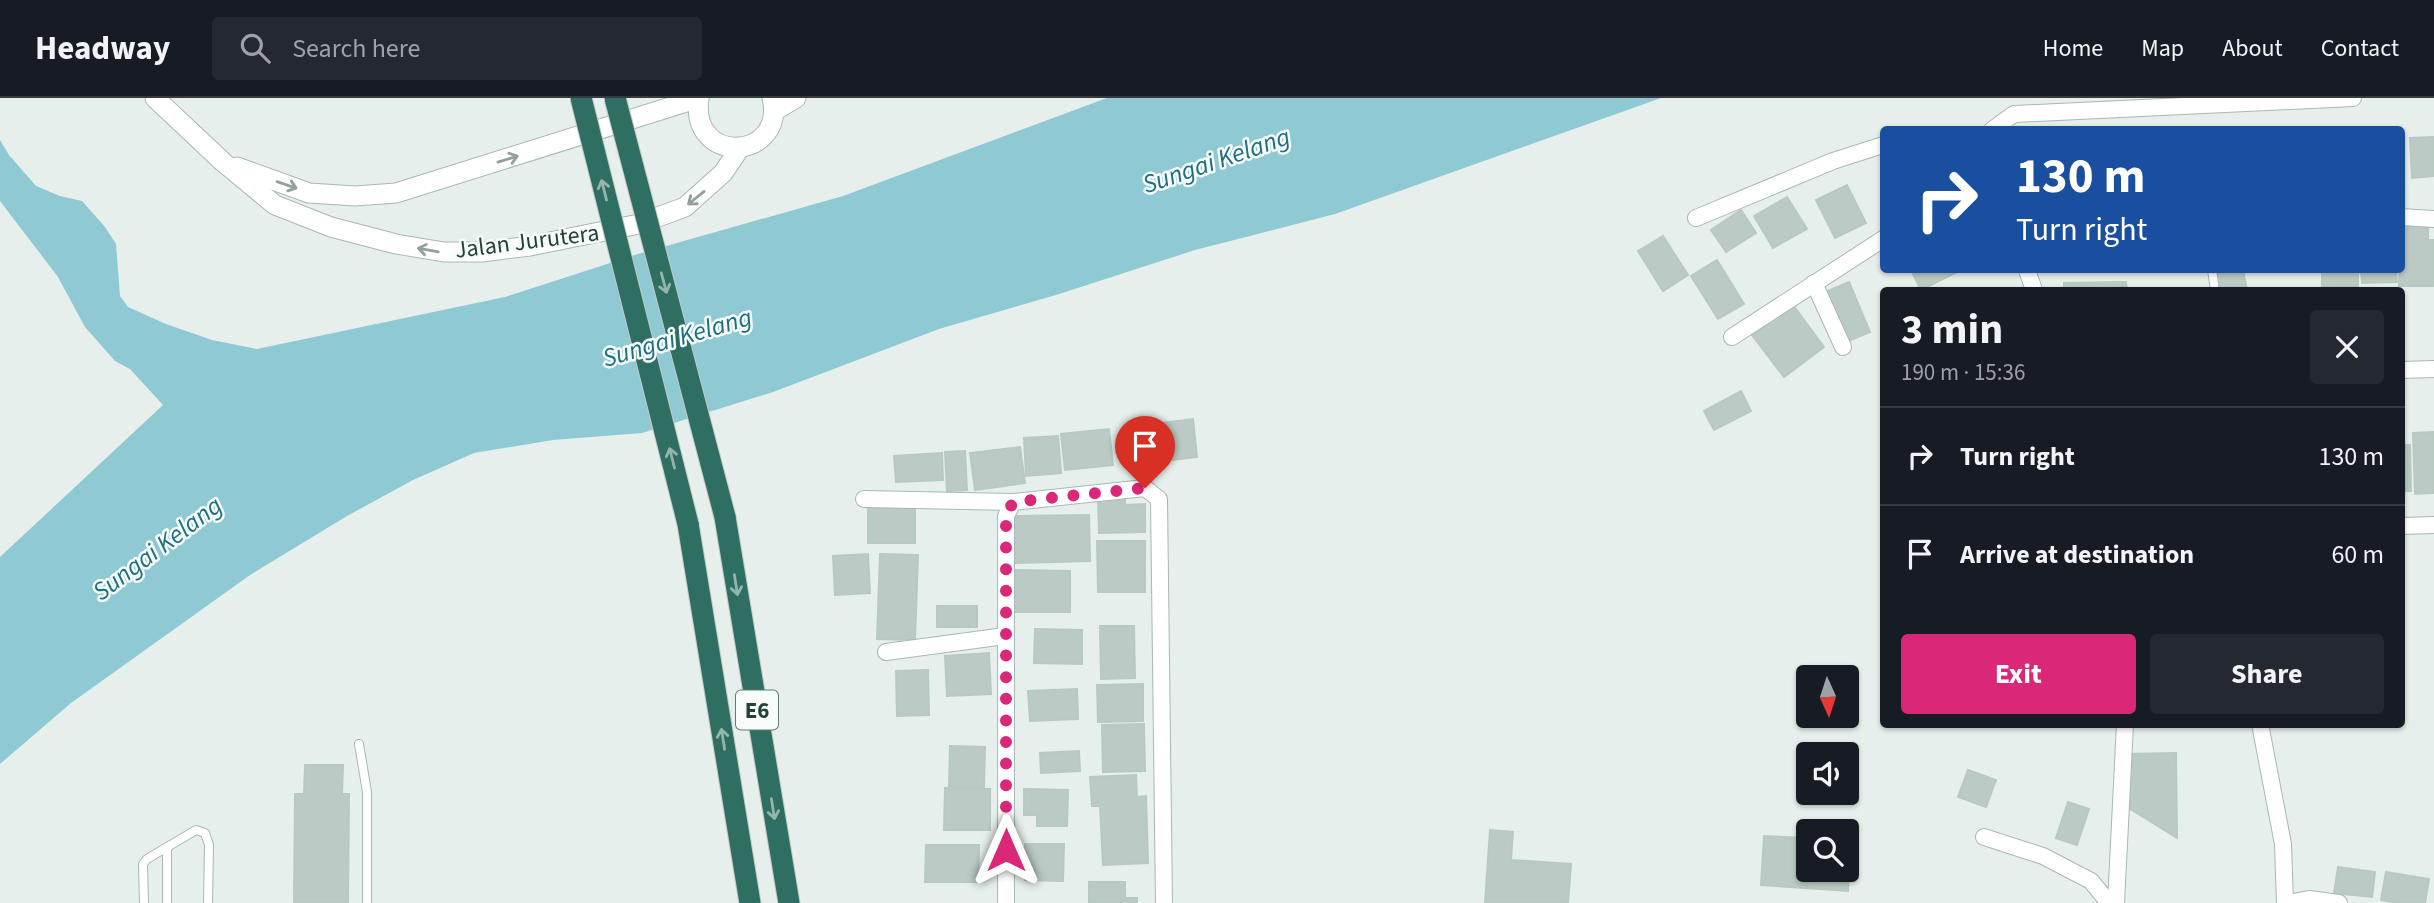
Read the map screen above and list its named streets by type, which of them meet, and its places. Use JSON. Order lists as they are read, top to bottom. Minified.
{"streets":{"highway":["E6"],"street":["Jalan Jurutera"]},"water":["Sungai Kelang"],"north":"bottom","page":{"header":"Headway","search":"Search here","nav":["Home","Map","About","Contact"],"turn":["130 m","Turn right"],"heading":["3 min","190 m · 15:36"],"list":[{"name":"Turn right","value":"130 m"},{"name":"Arrive at destination","value":"60 m"}],"buttons":["Exit","Share"]}}
